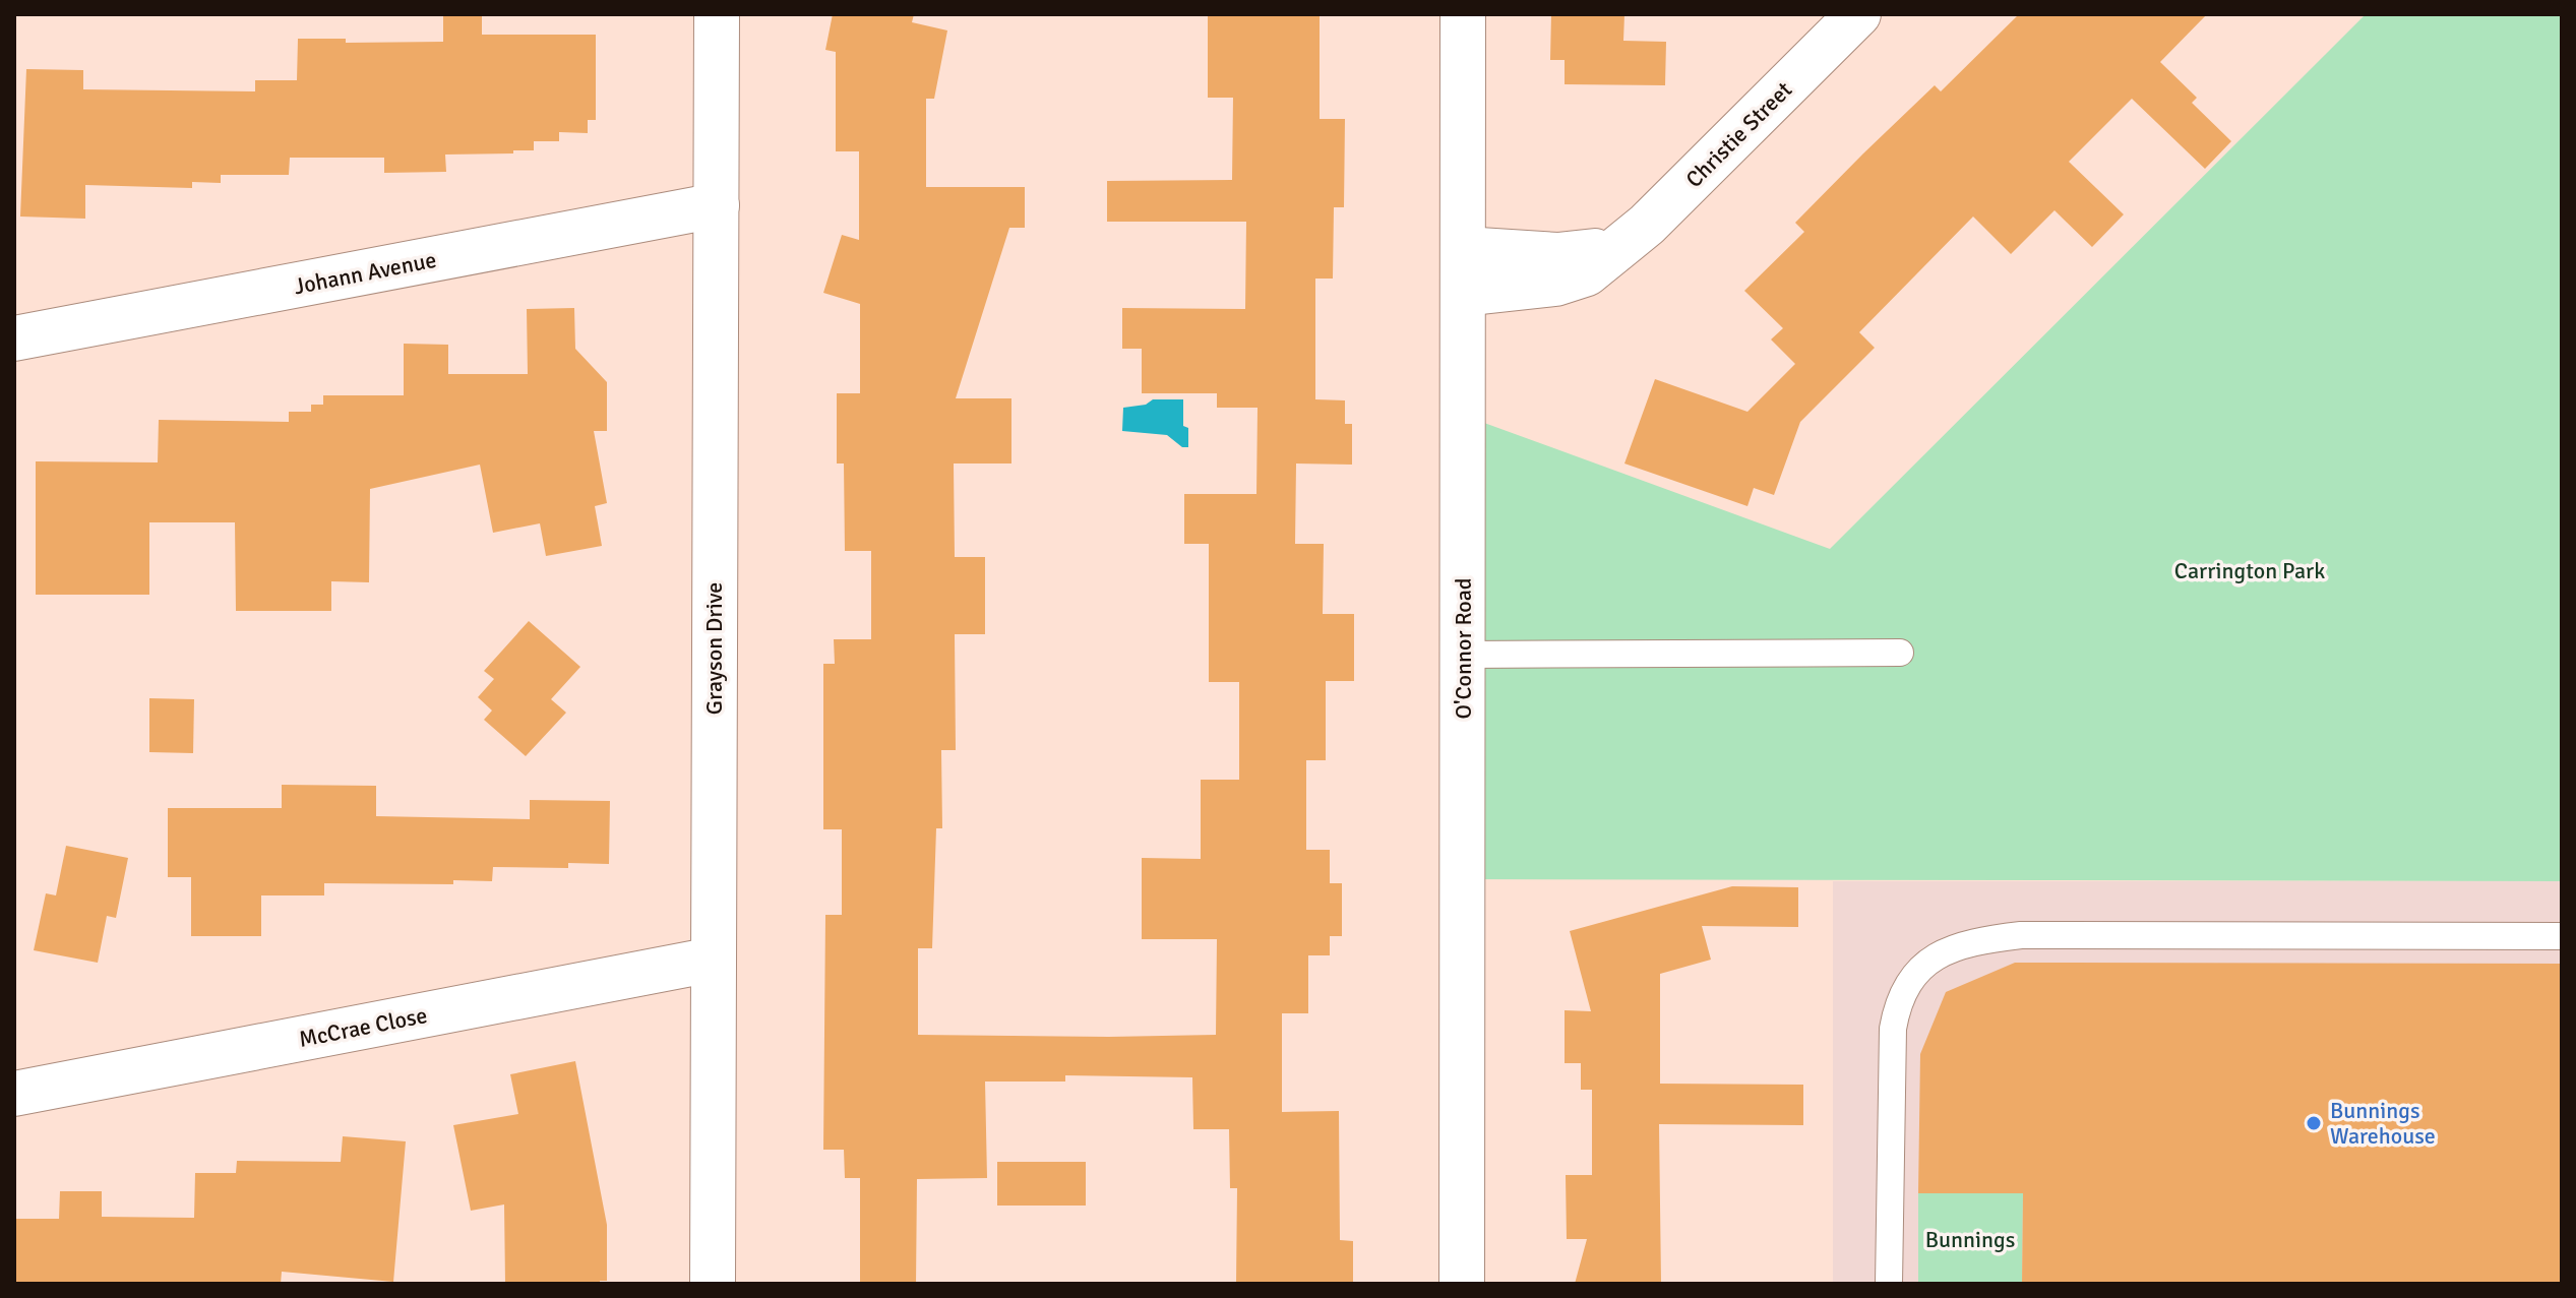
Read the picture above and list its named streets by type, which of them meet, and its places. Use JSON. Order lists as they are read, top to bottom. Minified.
{"streets":{"street":["Christie Street","Johann Avenue","Grayson Drive","O'Connor Road","McCrae Close"]},"crossings":[["Christie Street","O'Connor Road"],["Johann Avenue","Grayson Drive"],["Grayson Drive","McCrae Close"]],"parks":["Carrington Park","Bunnings"],"places":["Bunnings Warehouse"]}
